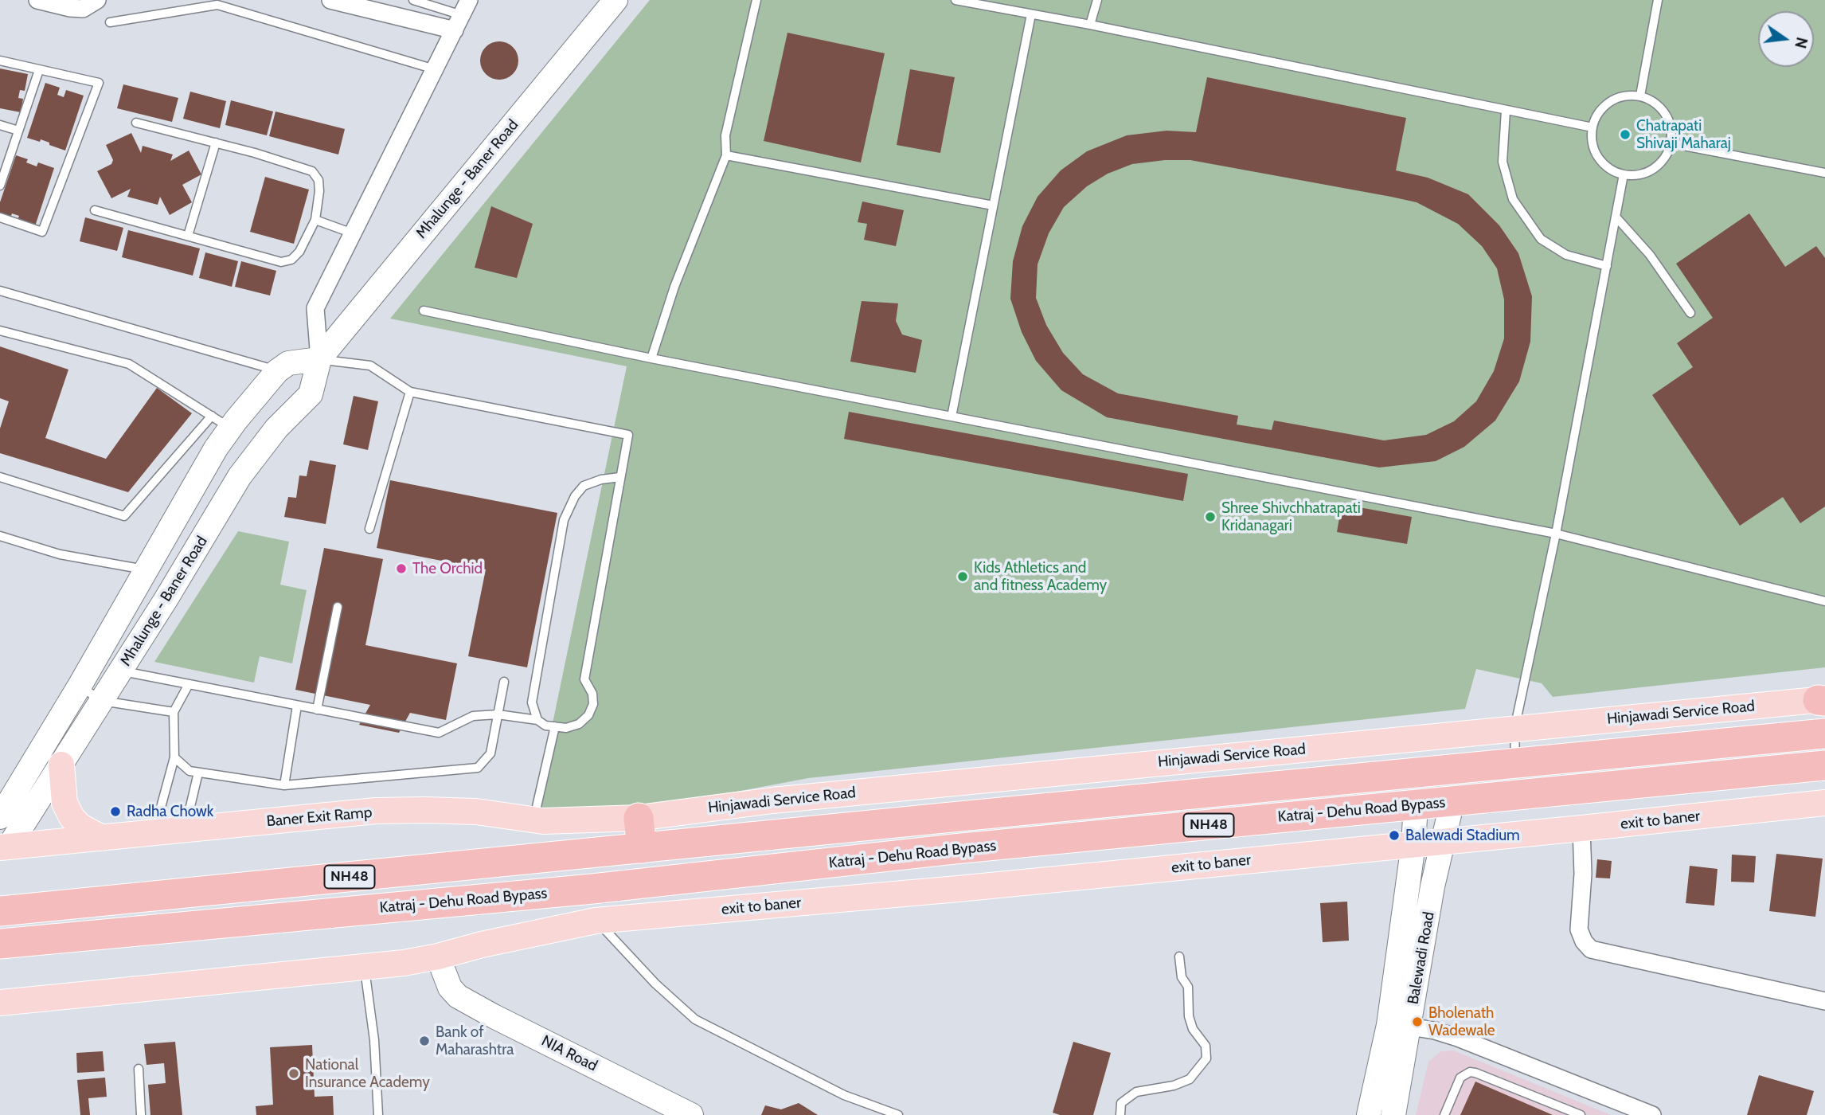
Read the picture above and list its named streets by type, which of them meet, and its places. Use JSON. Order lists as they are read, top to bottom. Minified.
{"streets":{"highway":["Katraj - Dehu Road Bypass","NH48"],"main road":["Mhalunge - Baner Road","Hinjawadi Service Road","Baner Exit Ramp","exit to baner","Balewadi Road","NIA Road"]},"crossings":[["Mhalunge - Baner Road","Baner Exit Ramp"],["Hinjawadi Service Road","Baner Exit Ramp"],["Katraj - Dehu Road Bypass","Balewadi Road"],["exit to baner","Balewadi Road"]],"places":["Chatrapati Shivaji Maharaj","Shree Shivchhatrapati Kridanagari","The Orchid","Kids Athletics and and fitness Academy","Radha Chowk","Balewadi Stadium","Bholenath Wadewale","Bank of Maharashtra","National Insurance Academy"],"north":"right"}
